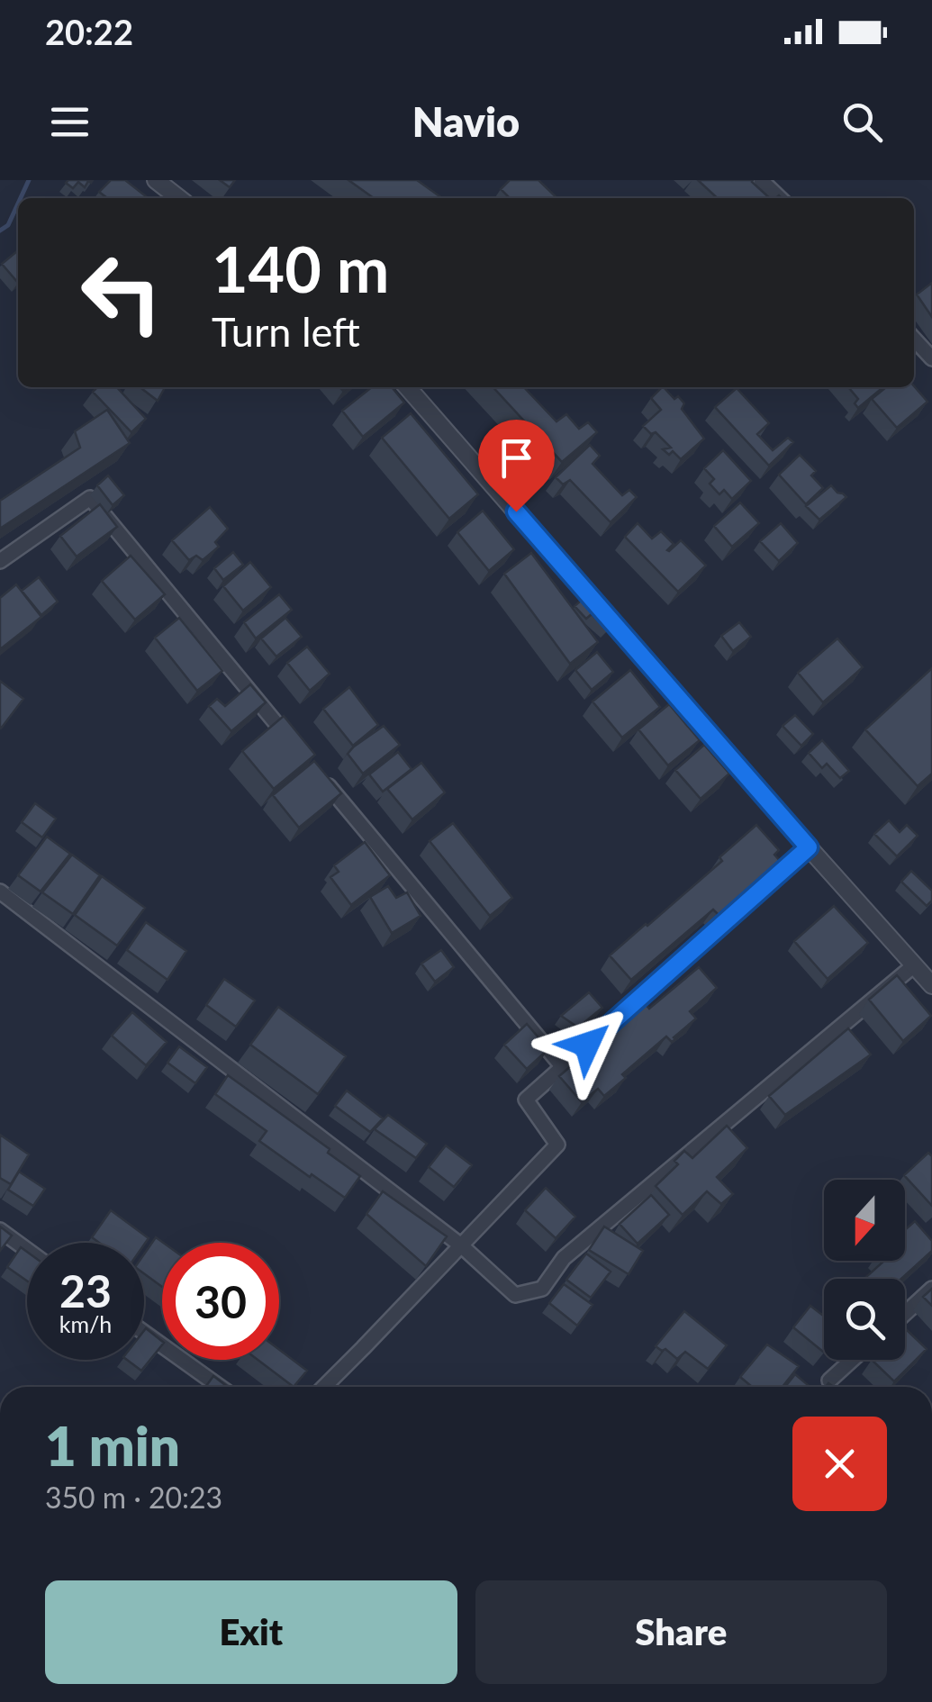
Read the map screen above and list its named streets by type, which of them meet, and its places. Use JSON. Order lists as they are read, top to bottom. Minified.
{"north":"bottom","page":{"status":"20:22","header":"Navio","turn":["140 m","Turn left"],"speed":"23 km/h","limit":"30","heading":["1 min","350 m · 20:23"],"buttons":["Exit","Share"]}}
